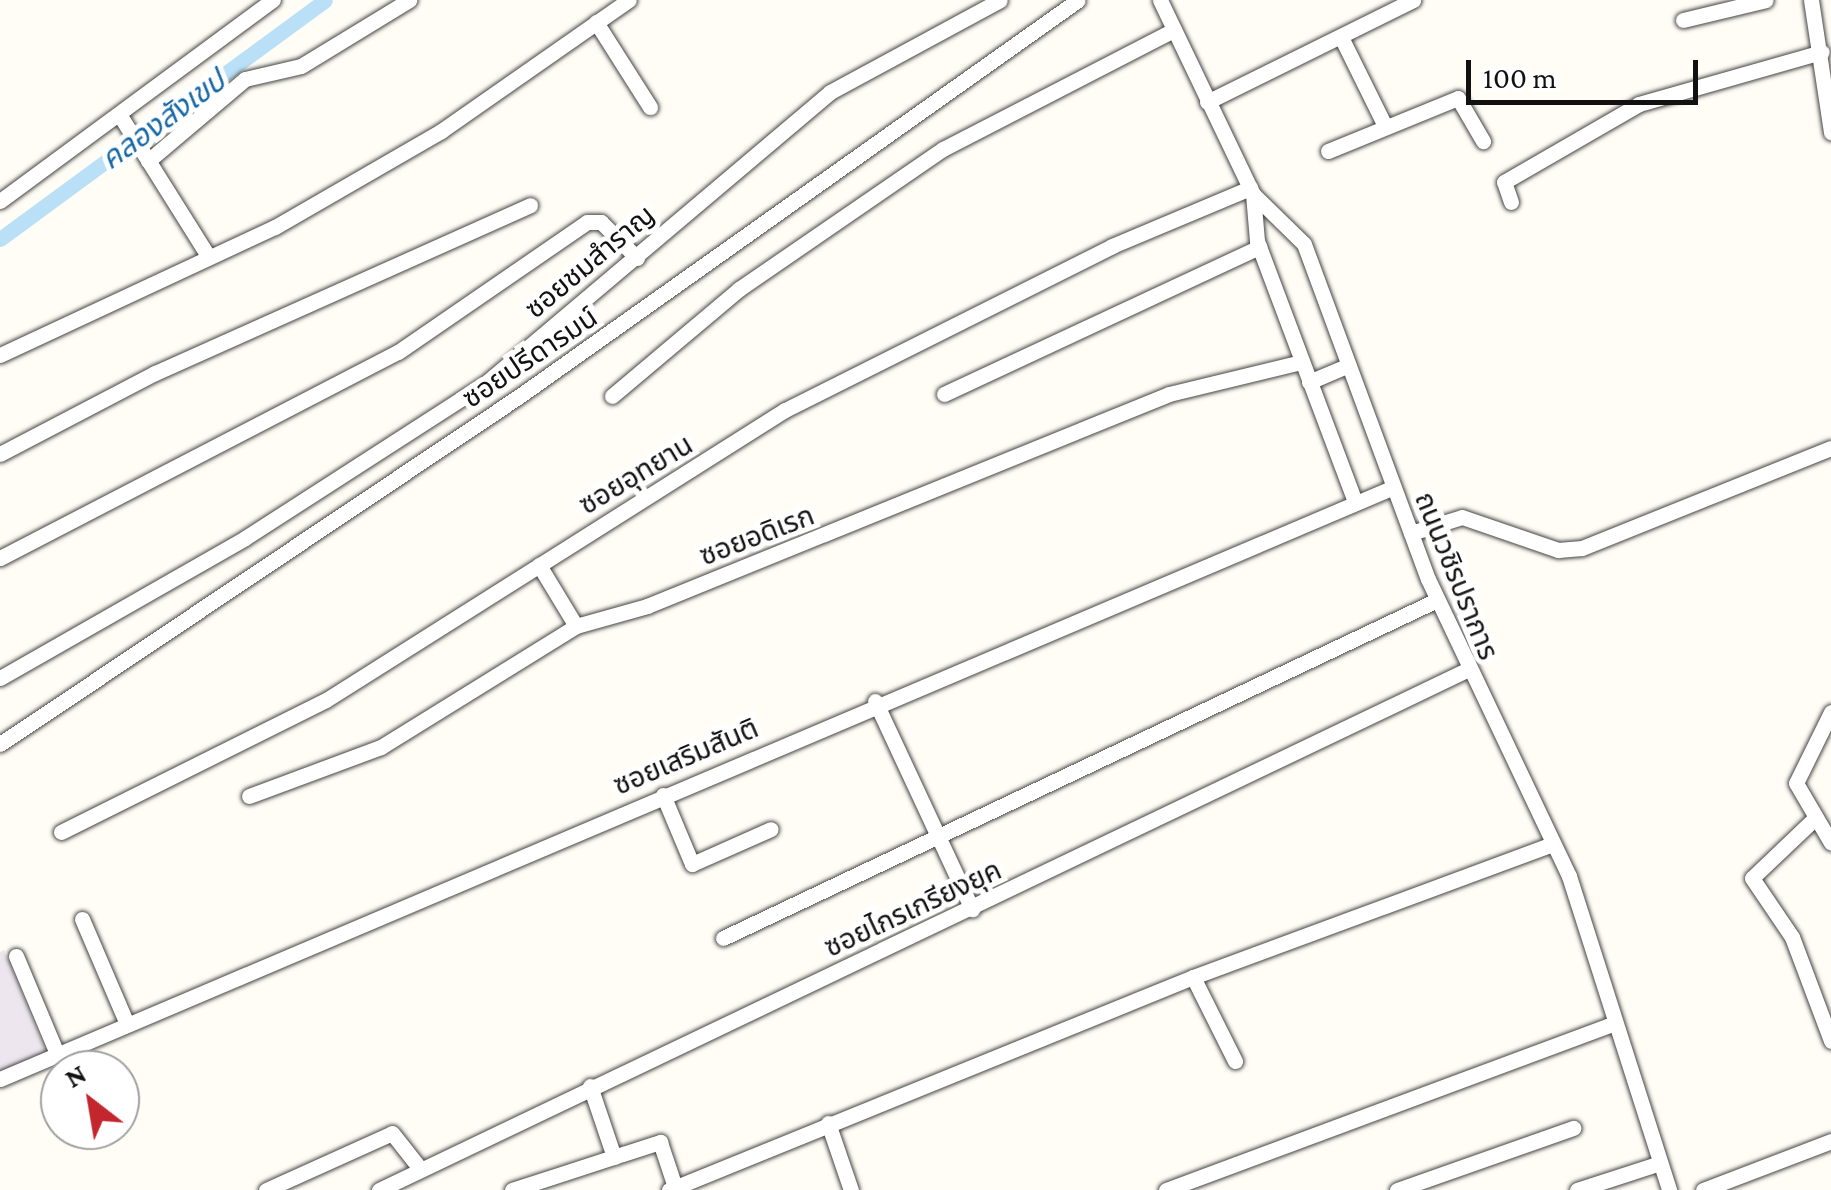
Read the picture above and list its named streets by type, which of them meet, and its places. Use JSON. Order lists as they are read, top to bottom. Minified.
{"streets":{"street":["ซอยชมสำราญ","ซอยปรีดารมน์","ซอยอุทยาน","ซอยอดิเรก","ถนนวชิรปราการ","ซอยเสริมสันติ","ซอยไกรเกรียงยุค"]},"crossings":[["ซอยอุทยาน","ถนนวชิรปราการ"],["ถนนวชิรปราการ","ซอยเสริมสันติ"],["ถนนวชิรปราการ","ซอยไกรเกรียงยุค"]],"water":["คลองสังเขป"],"scale_bar":"100 m","north":"top left"}
